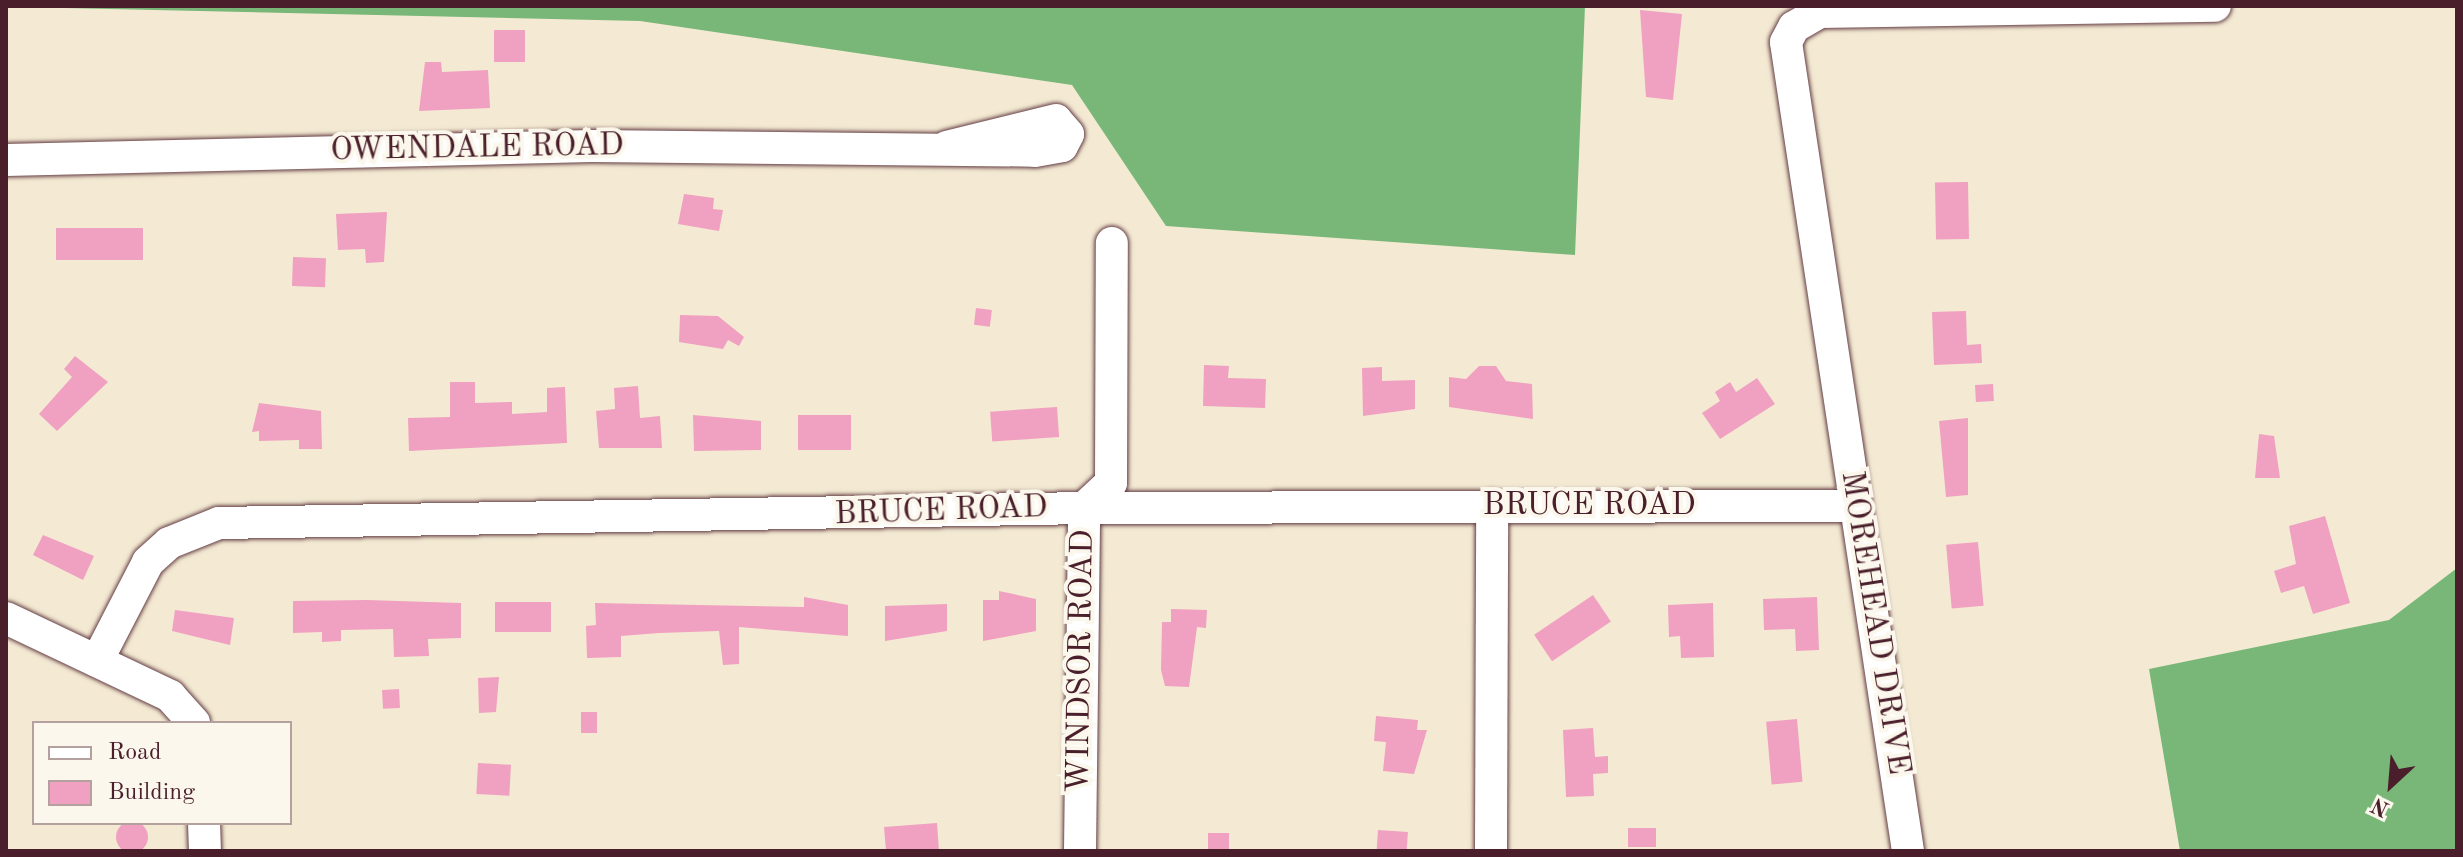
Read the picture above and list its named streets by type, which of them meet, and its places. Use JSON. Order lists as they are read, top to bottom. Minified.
{"streets":{"street":["OWENDALE ROAD","BRUCE ROAD","MOREHEAD DRIVE","WINDSOR ROAD"]},"crossings":[["BRUCE ROAD","MOREHEAD DRIVE"],["BRUCE ROAD","WINDSOR ROAD"]],"legend":["Road","Building"],"north":"bottom left"}
